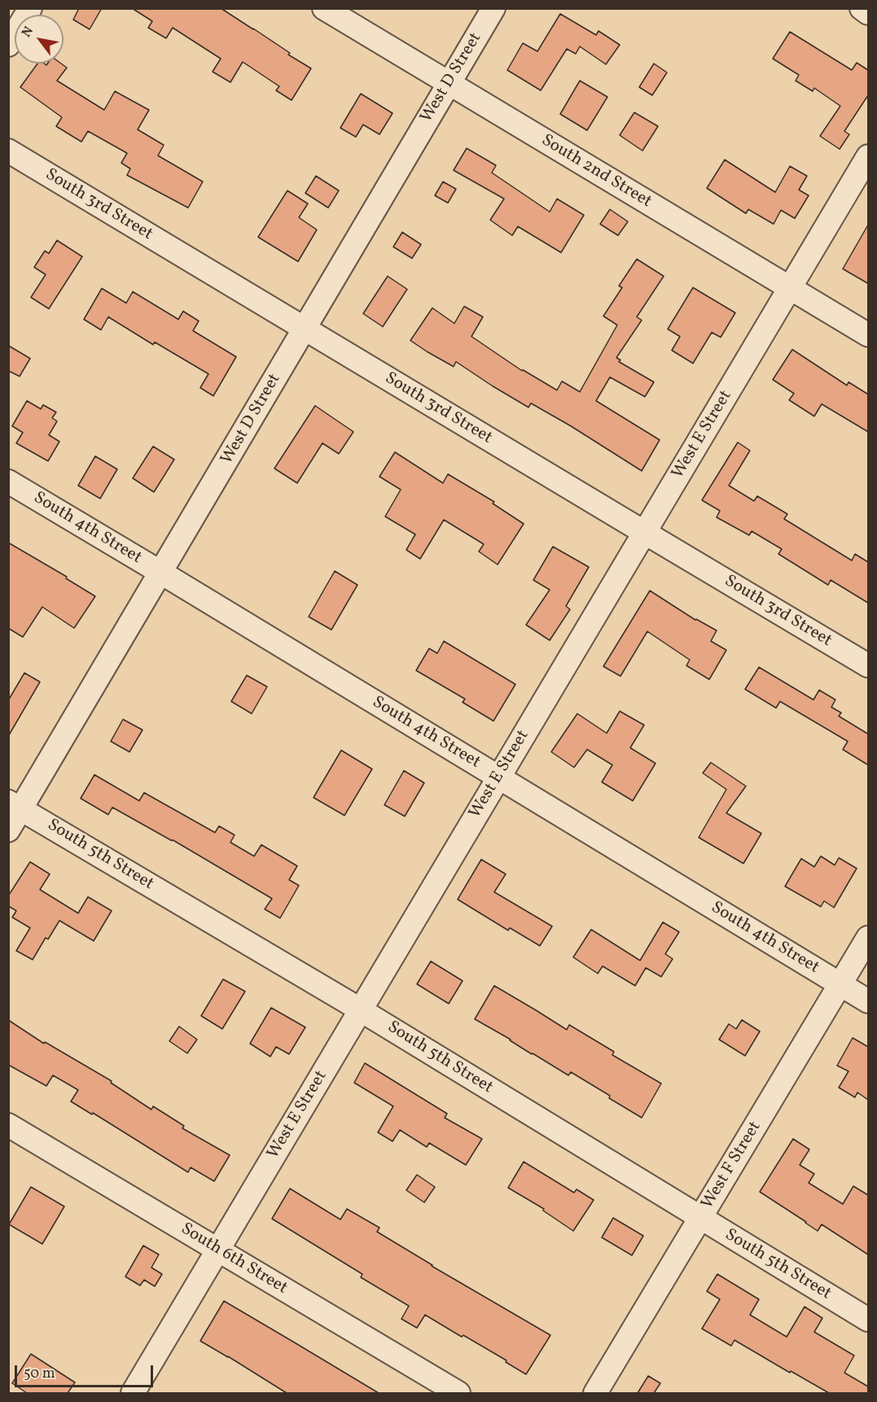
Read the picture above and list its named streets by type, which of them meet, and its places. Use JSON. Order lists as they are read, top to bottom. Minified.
{"streets":{"street":["West D Street","South 2nd Street","South 3rd Street","West E Street","South 4th Street","South 5th Street","West F Street","South 6th Street"]},"crossings":[["West D Street","South 2nd Street"],["West D Street","South 3rd Street"],["West D Street","South 4th Street"],["West D Street","South 5th Street"],["South 2nd Street","West E Street"],["South 3rd Street","West E Street"],["West E Street","South 4th Street"],["West E Street","South 5th Street"],["West E Street","South 6th Street"],["South 4th Street","West F Street"],["South 5th Street","West F Street"]],"scale_bar":"50 m","north":"top left"}
